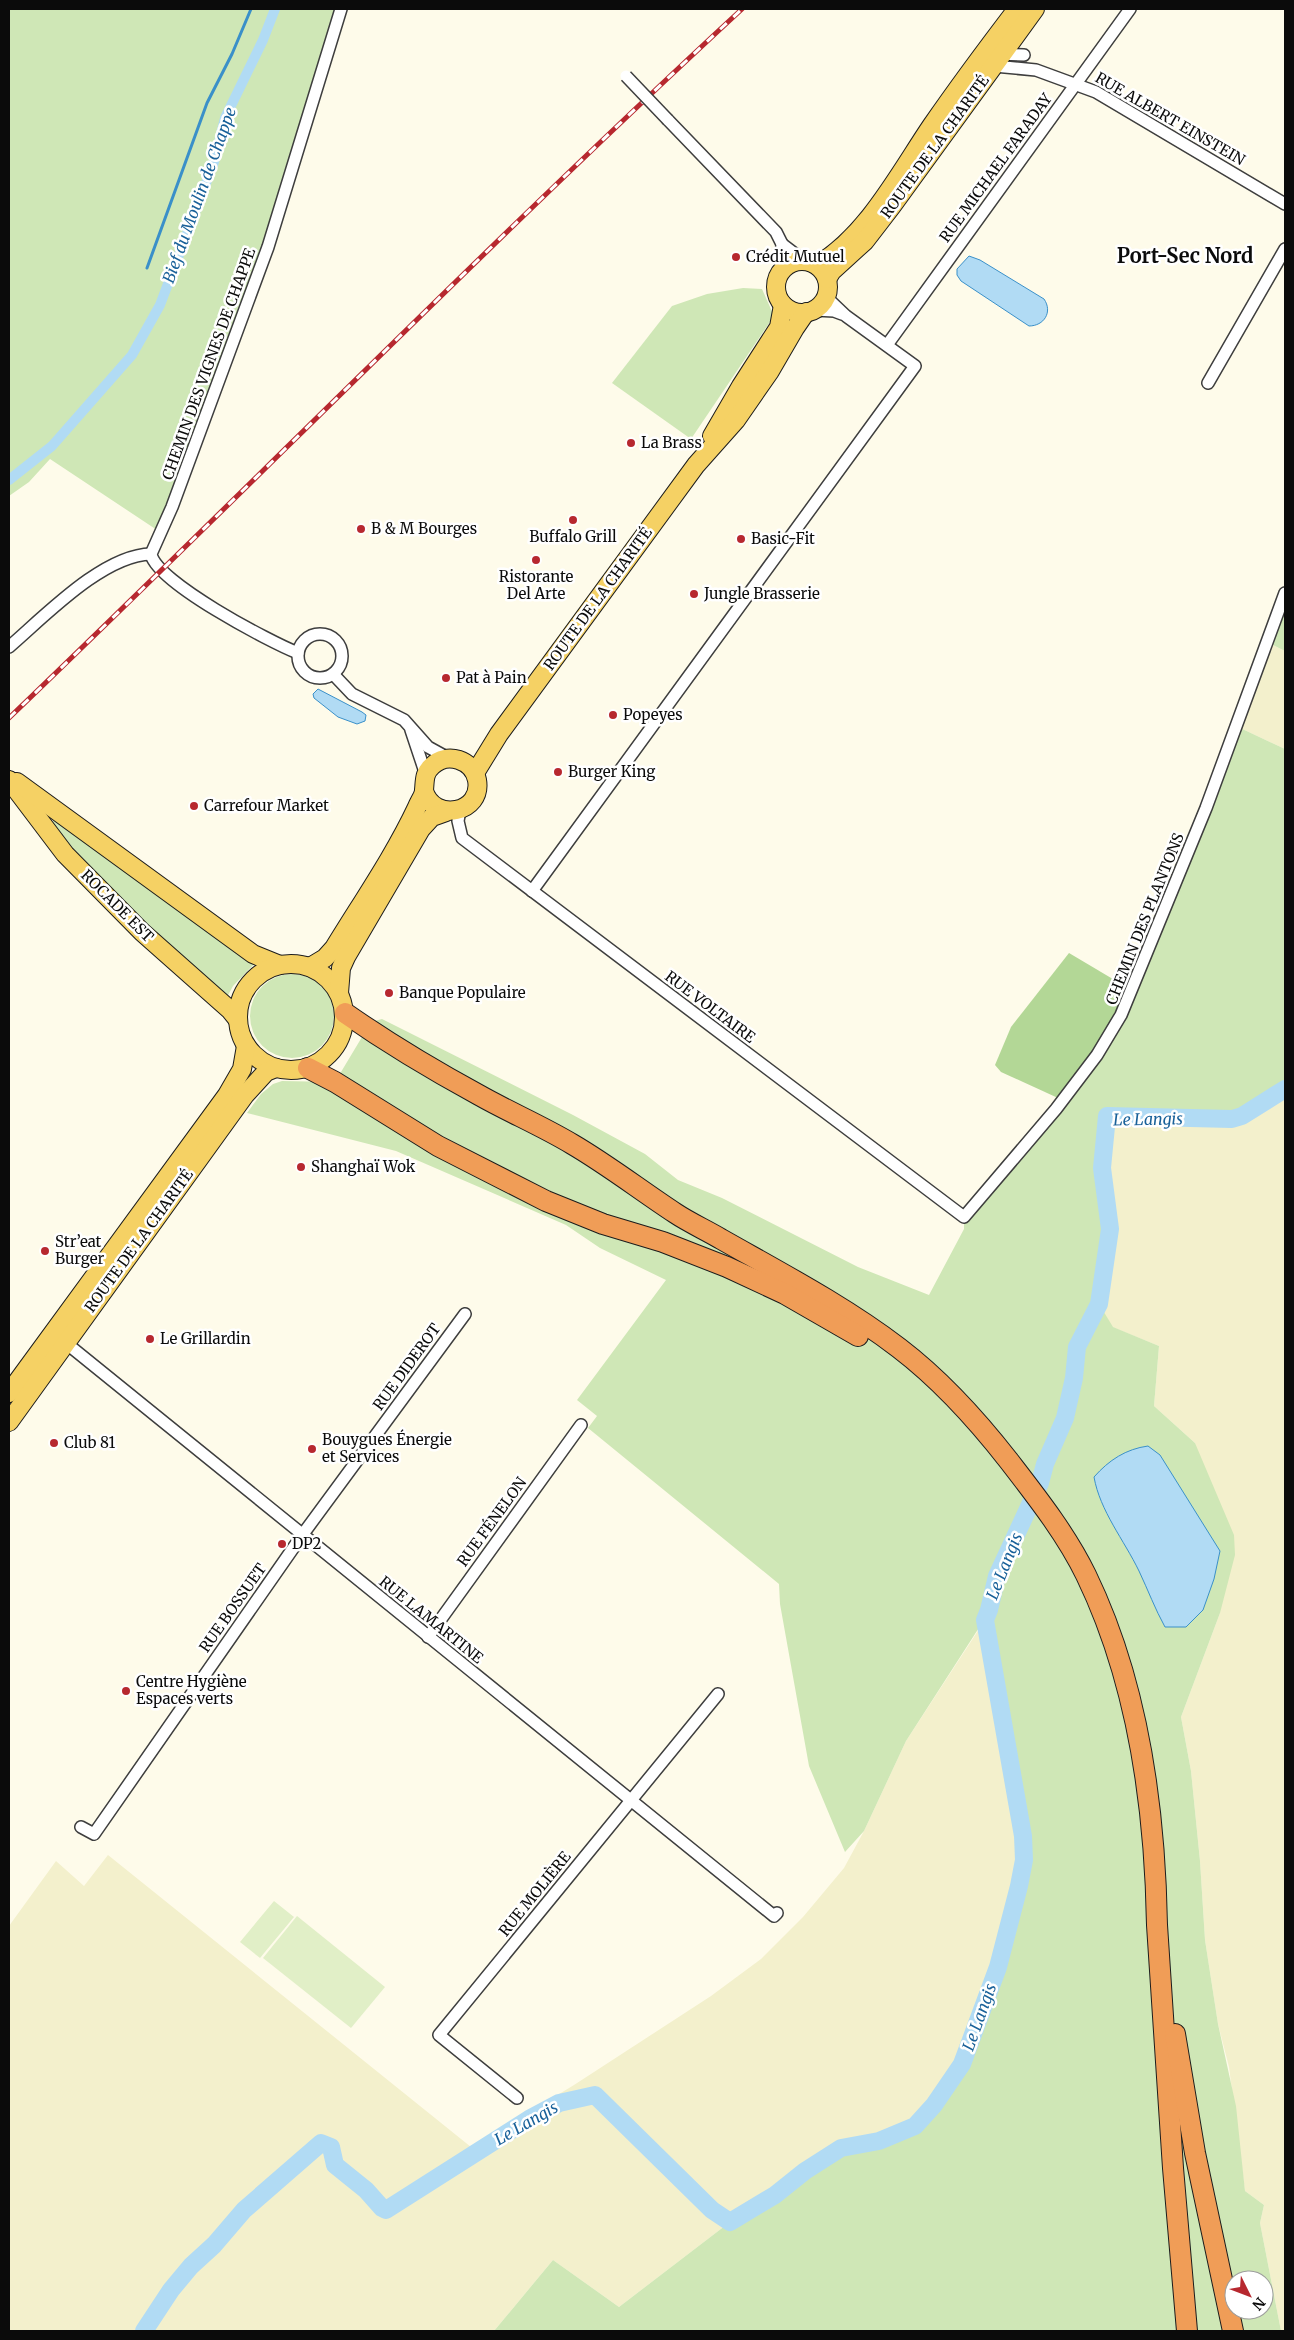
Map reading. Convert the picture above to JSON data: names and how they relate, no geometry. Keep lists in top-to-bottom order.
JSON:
{
  "streets": {
    "main road": ["ROUTE DE LA CHARITÉ", "ROCADE EST"],
    "street": [
      "RUE ALBERT EINSTEIN",
      "RUE MICHAEL FARADAY",
      "CHEMIN DES VIGNES DE CHAPPE",
      "CHEMIN DES PLANTONS",
      "RUE VOLTAIRE",
      "RUE DIDEROT",
      "RUE FÉNELON",
      "RUE BOSSUET",
      "RUE LAMARTINE",
      "RUE MOLIÈRE"
    ]
  },
  "crossings": [
    ["RUE ALBERT EINSTEIN", "ROUTE DE LA CHARITÉ"],
    ["RUE ALBERT EINSTEIN", "RUE MICHAEL FARADAY"],
    ["ROUTE DE LA CHARITÉ", "ROCADE EST"],
    ["ROUTE DE LA CHARITÉ", "RUE VOLTAIRE"],
    ["ROUTE DE LA CHARITÉ", "RUE LAMARTINE"],
    ["CHEMIN DES PLANTONS", "RUE VOLTAIRE"],
    ["RUE DIDEROT", "RUE BOSSUET"],
    ["RUE DIDEROT", "RUE LAMARTINE"],
    ["RUE FÉNELON", "RUE LAMARTINE"],
    ["RUE BOSSUET", "RUE LAMARTINE"],
    ["RUE LAMARTINE", "RUE MOLIÈRE"]
  ],
  "districts": ["Port-Sec Nord"],
  "water": ["Bief du Moulin de Chappe", "Le Langis"],
  "places": [
    "Crédit Mutuel",
    "La Brass",
    "Buffalo Grill",
    "B & M Bourges",
    "Basic-Fit",
    "Ristorante Del Arte",
    "Jungle Brasserie",
    "Pat à Pain",
    "Popeyes",
    "Burger King",
    "Carrefour Market",
    "Banque Populaire",
    "Shanghaï Wok",
    "Str’eat Burger",
    "Le Grillardin",
    "Club 81",
    "Bouygues Énergie et Services",
    "DP2",
    "Centre Hygiène Espaces verts"
  ],
  "north": "bottom right"
}
